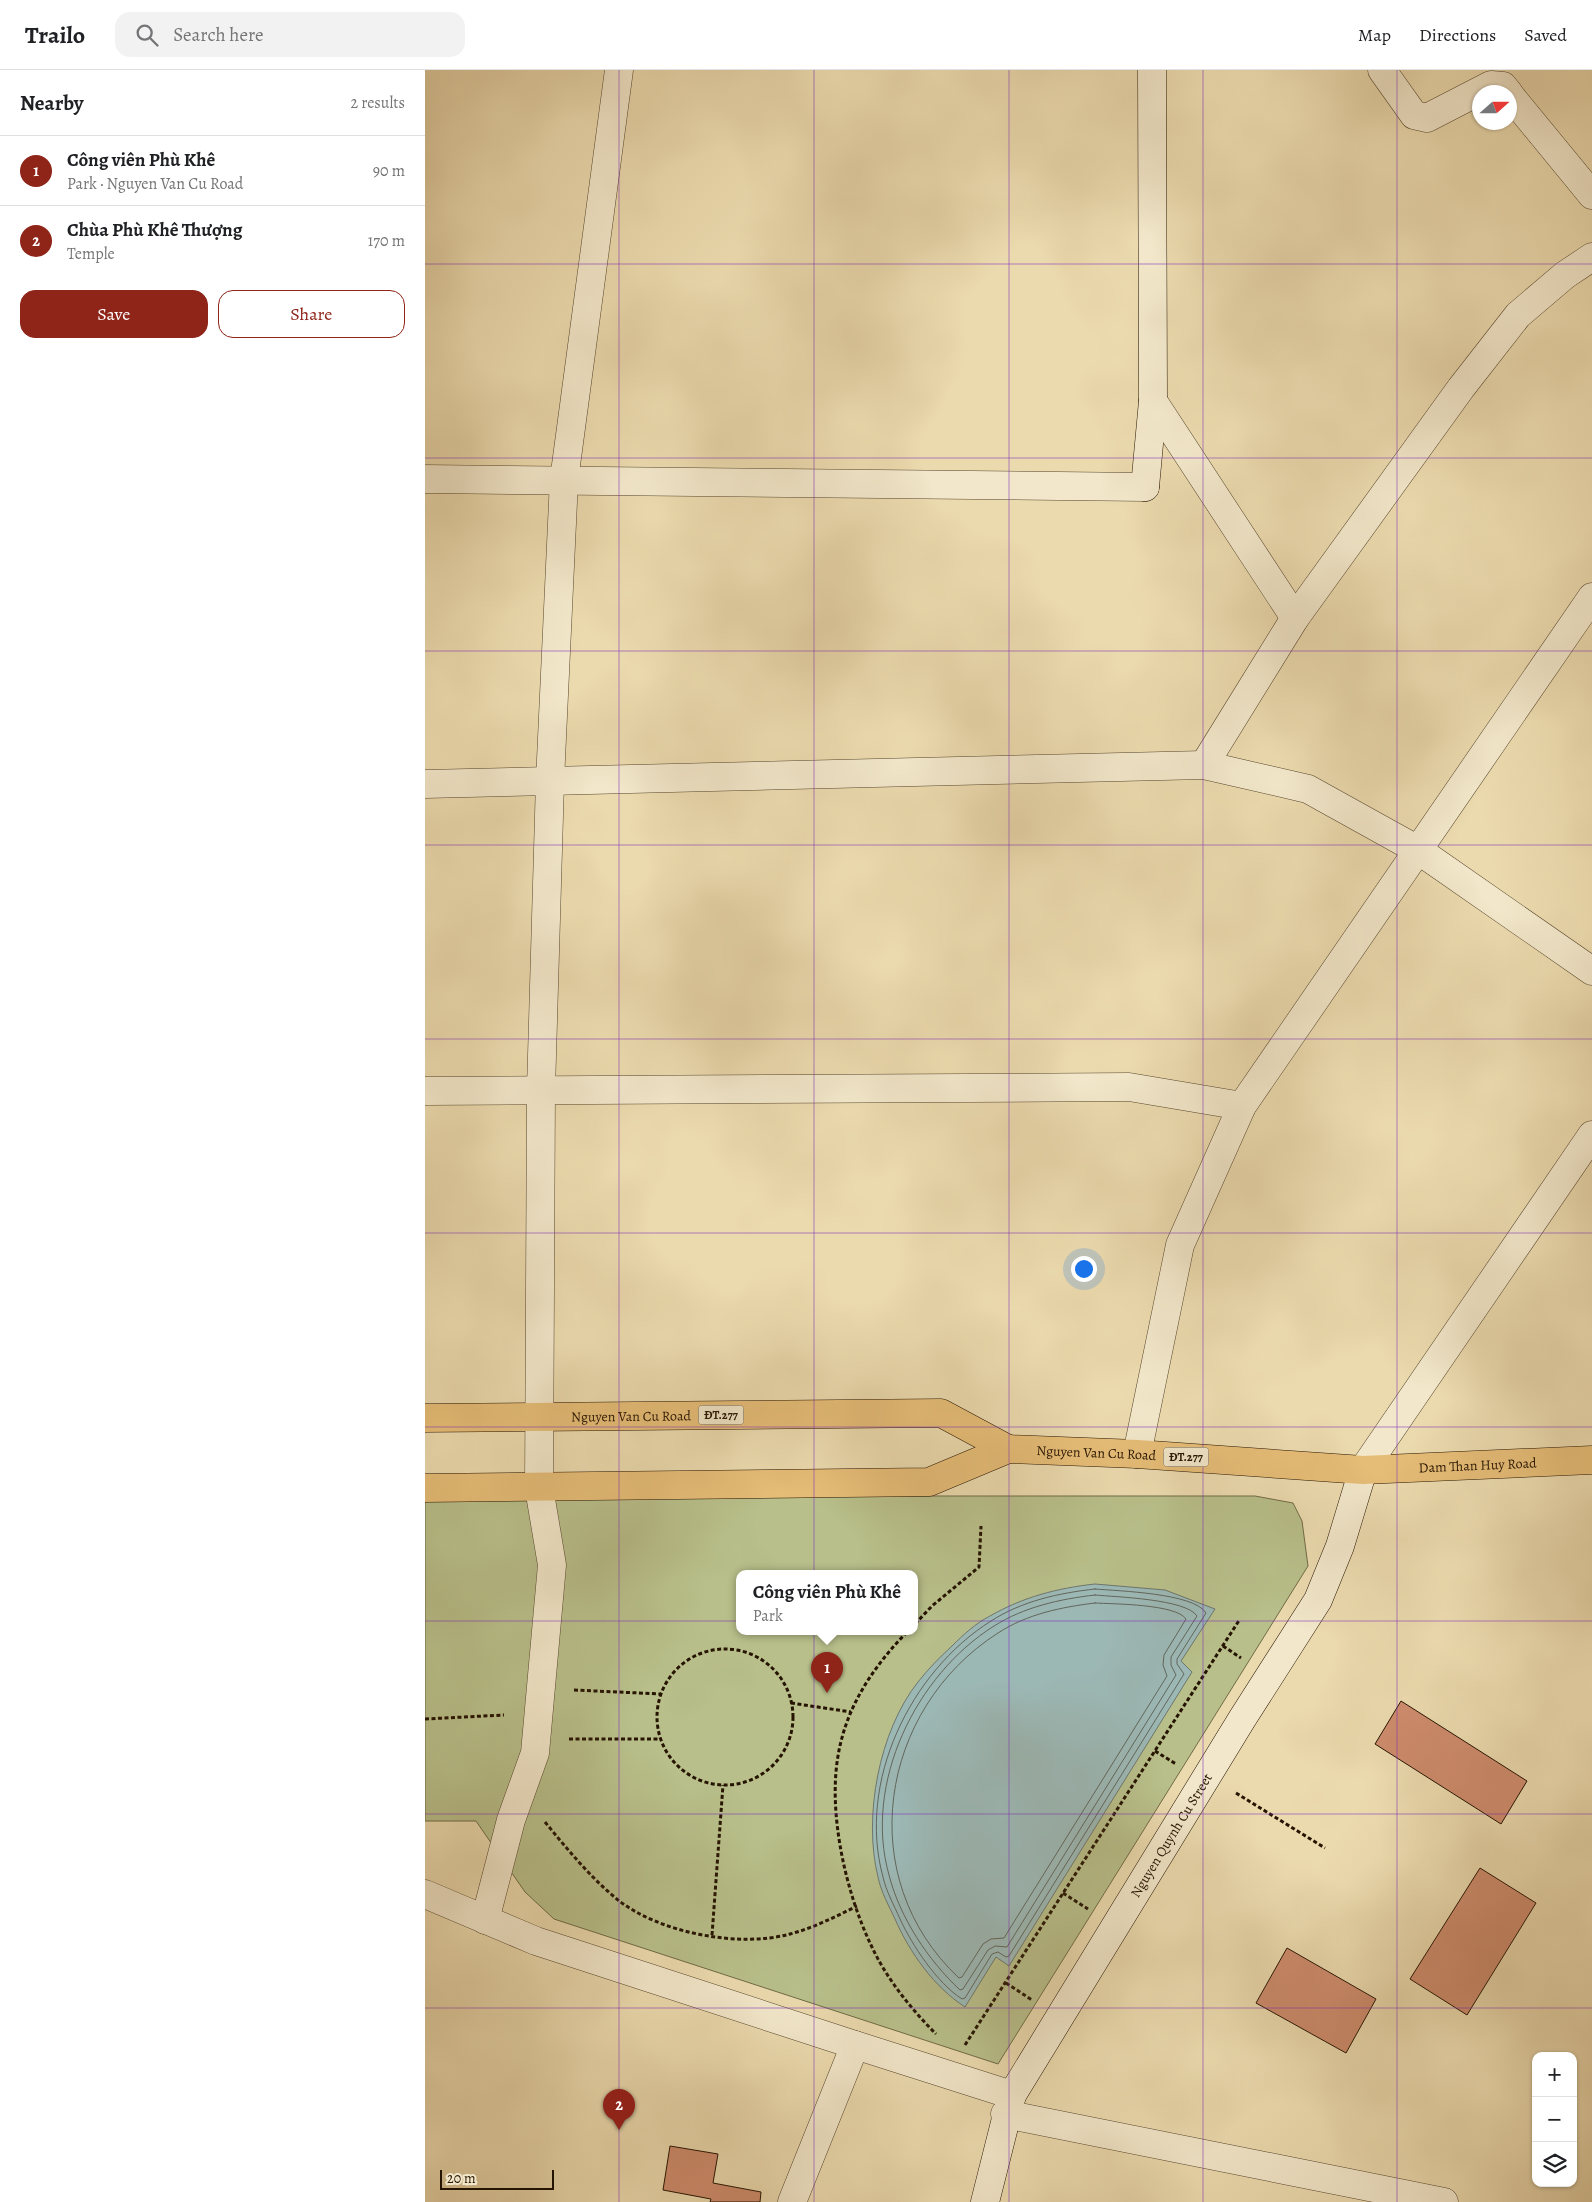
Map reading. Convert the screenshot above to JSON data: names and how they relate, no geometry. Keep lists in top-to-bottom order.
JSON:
{
  "streets": {
    "main road": ["ĐT.277", "Nguyen Van Cu Road", "Dam Than Huy Road"],
    "street": ["Nguyen Quynh Cu Street"]
  },
  "crossings": [
    ["Nguyen Van Cu Road", "Dam Than Huy Road"],
    ["Nguyen Van Cu Road", "Nguyen Quynh Cu Street"],
    ["Dam Than Huy Road", "Nguyen Quynh Cu Street"]
  ],
  "scale_bar": "20 m",
  "north": "right",
  "page": {
    "header": "Trailo",
    "search": "Search here",
    "nav": ["Map", "Directions", "Saved"],
    "heading": ["Nearby", "2 results"],
    "list": [
      {
        "mark": "1",
        "name": "Công viên Phù Khê",
        "note": "Park · Nguyen Van Cu Road",
        "value": "90 m"
      },
      {
        "mark": "2",
        "name": "Chùa Phù Khê Thượng",
        "note": "Temple",
        "value": "170 m"
      }
    ],
    "buttons": ["Save", "Share"],
    "popup": ["Công viên Phù Khê", "Park"],
    "pins": ["1", "2"],
    "map_buttons": ["+", "−"],
    "scale": "20 m"
  }
}
